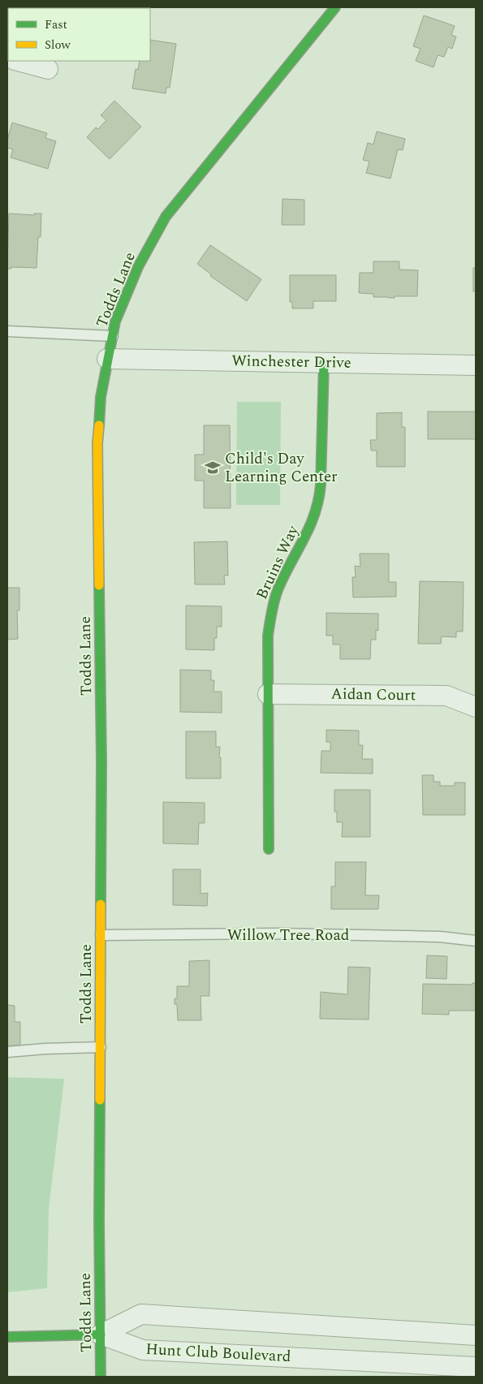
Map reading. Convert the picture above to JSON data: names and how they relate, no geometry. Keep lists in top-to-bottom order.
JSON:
{
  "streets": {
    "main road": ["Todds Lane", "Bruins Way"],
    "street": ["Winchester Drive", "Aidan Court", "Hunt Club Boulevard"],
    "lane": ["Willow Tree Road"]
  },
  "crossings": [
    ["Todds Lane", "Winchester Drive"],
    ["Todds Lane", "Willow Tree Road"],
    ["Todds Lane", "Hunt Club Boulevard"],
    ["Winchester Drive", "Bruins Way"],
    ["Bruins Way", "Aidan Court"]
  ],
  "places": {
    "school or university": ["Child's Day Learning Center"]
  },
  "legend": ["Fast", "Slow"]
}
